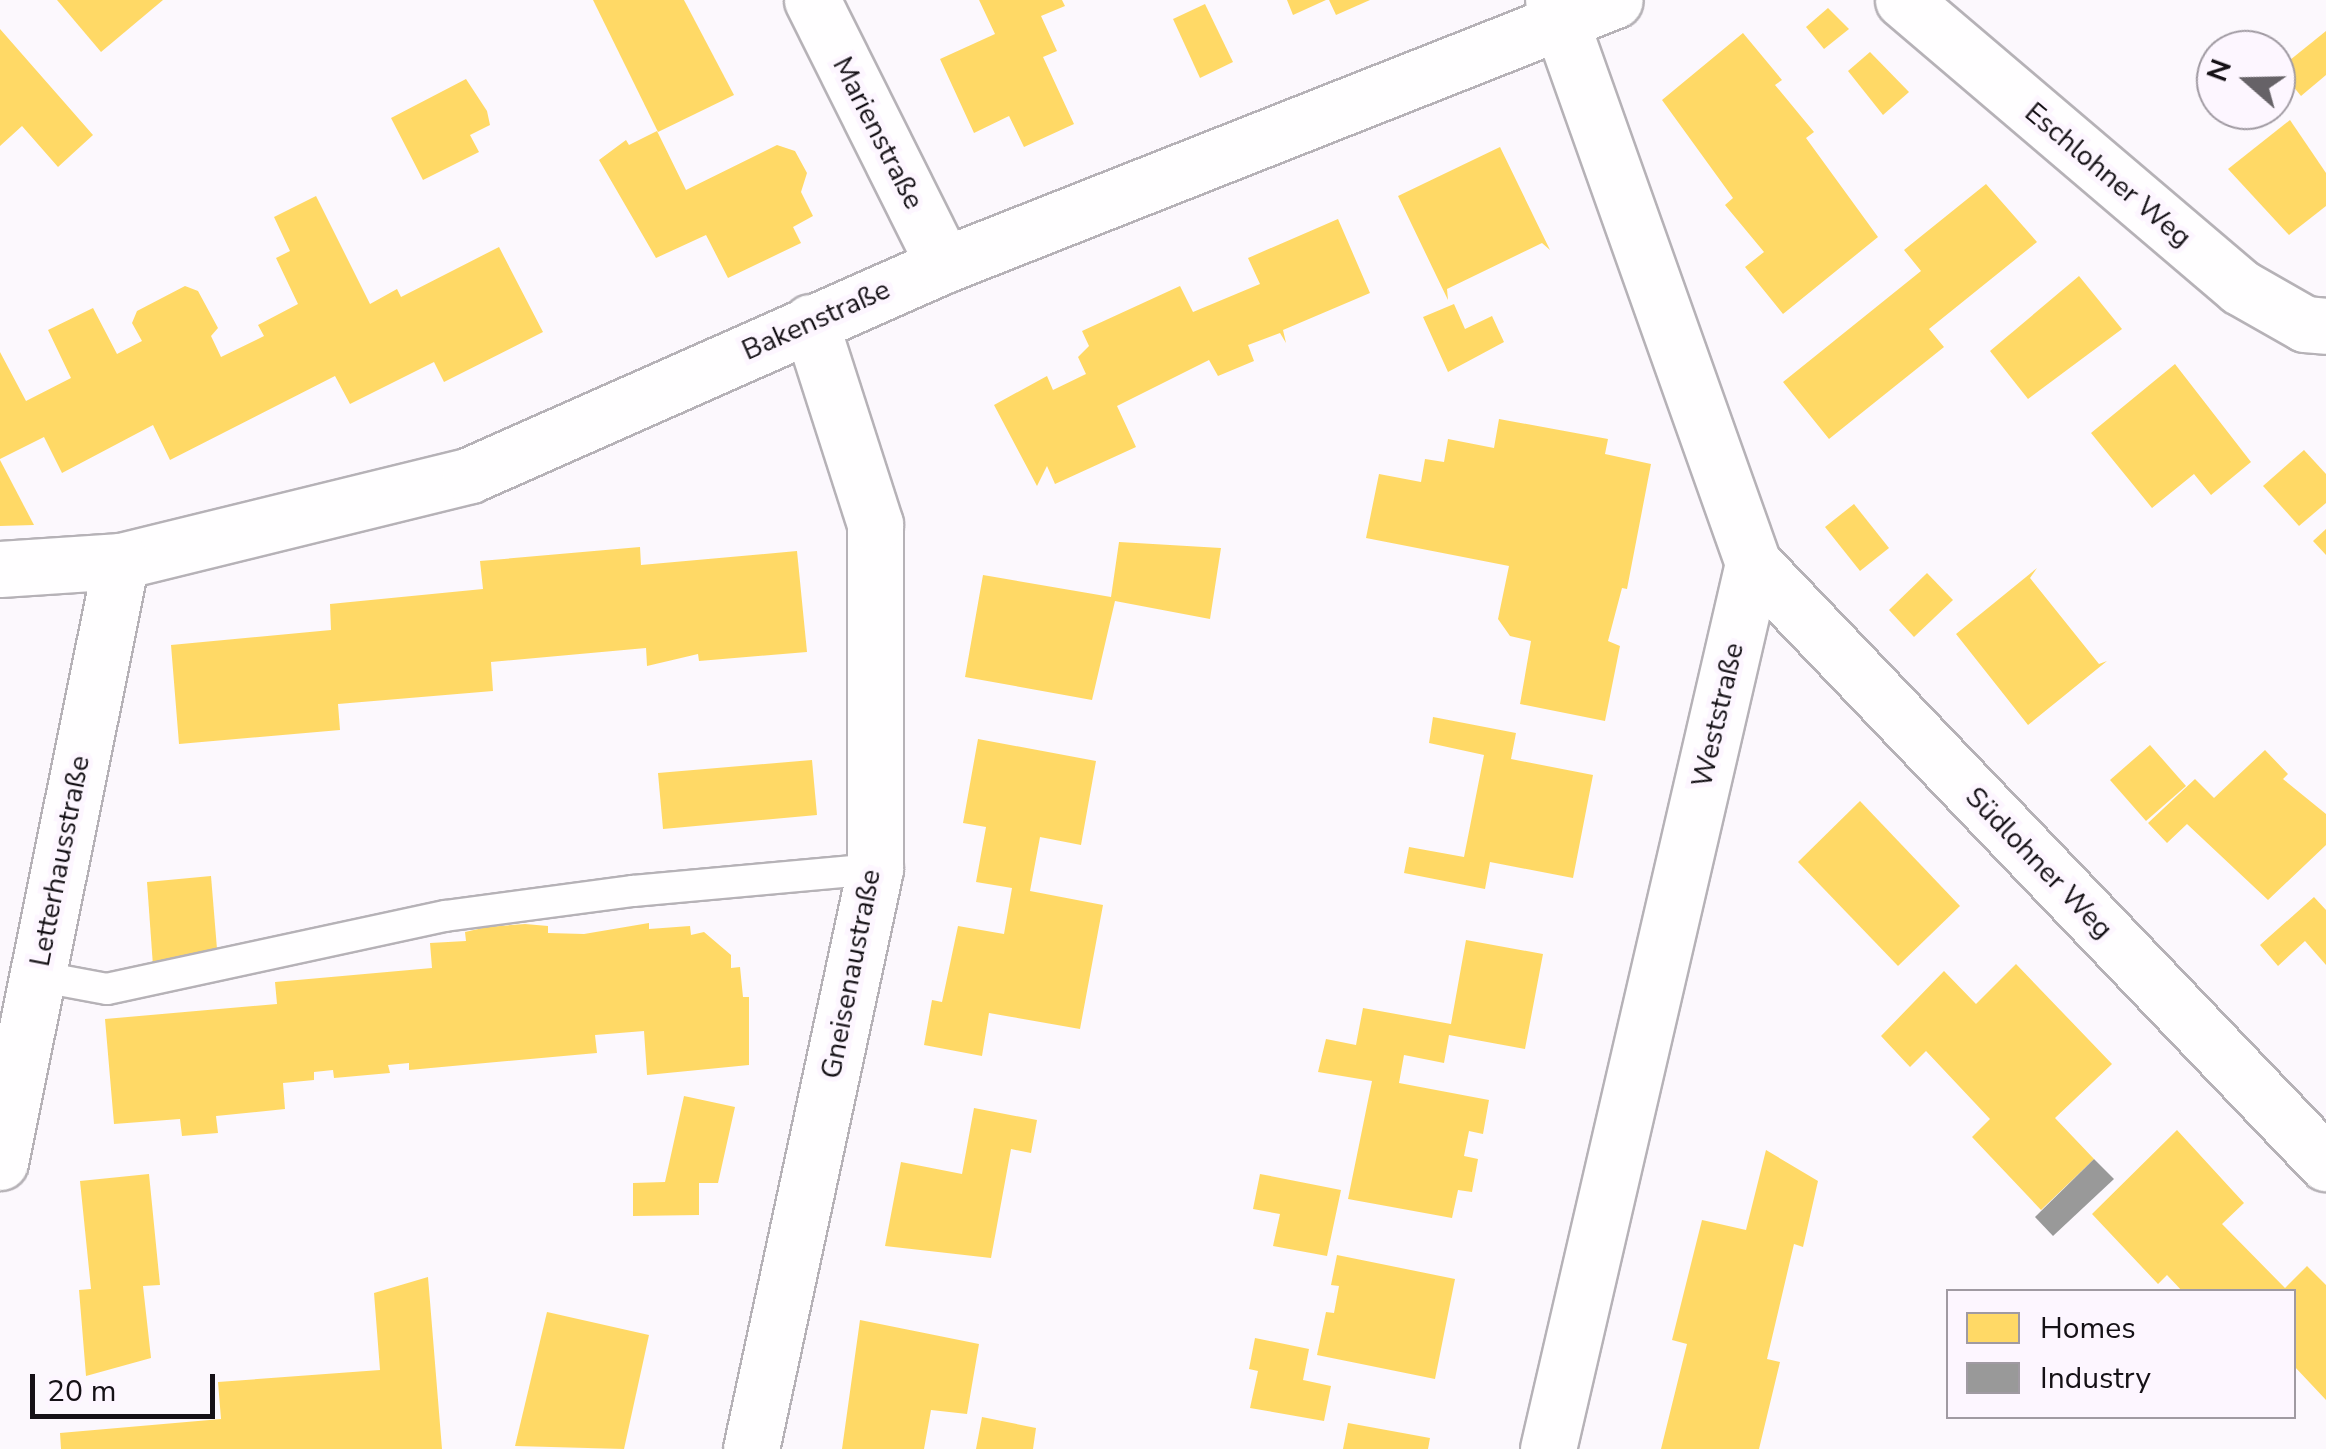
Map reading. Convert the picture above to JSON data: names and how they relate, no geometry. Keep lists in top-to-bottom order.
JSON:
{
  "streets": {
    "street": [
      "Marienstraße",
      "Eschlohner Weg",
      "Bakenstraße",
      "Weststraße",
      "Letterhausstraße",
      "Südlohner Weg",
      "Gneisenaustraße"
    ]
  },
  "crossings": [
    ["Marienstraße", "Bakenstraße"],
    ["Bakenstraße", "Letterhausstraße"],
    ["Bakenstraße", "Gneisenaustraße"],
    ["Weststraße", "Südlohner Weg"]
  ],
  "legend": ["Homes", "Industry"],
  "scale_bar": "20 m",
  "north": "left"
}
